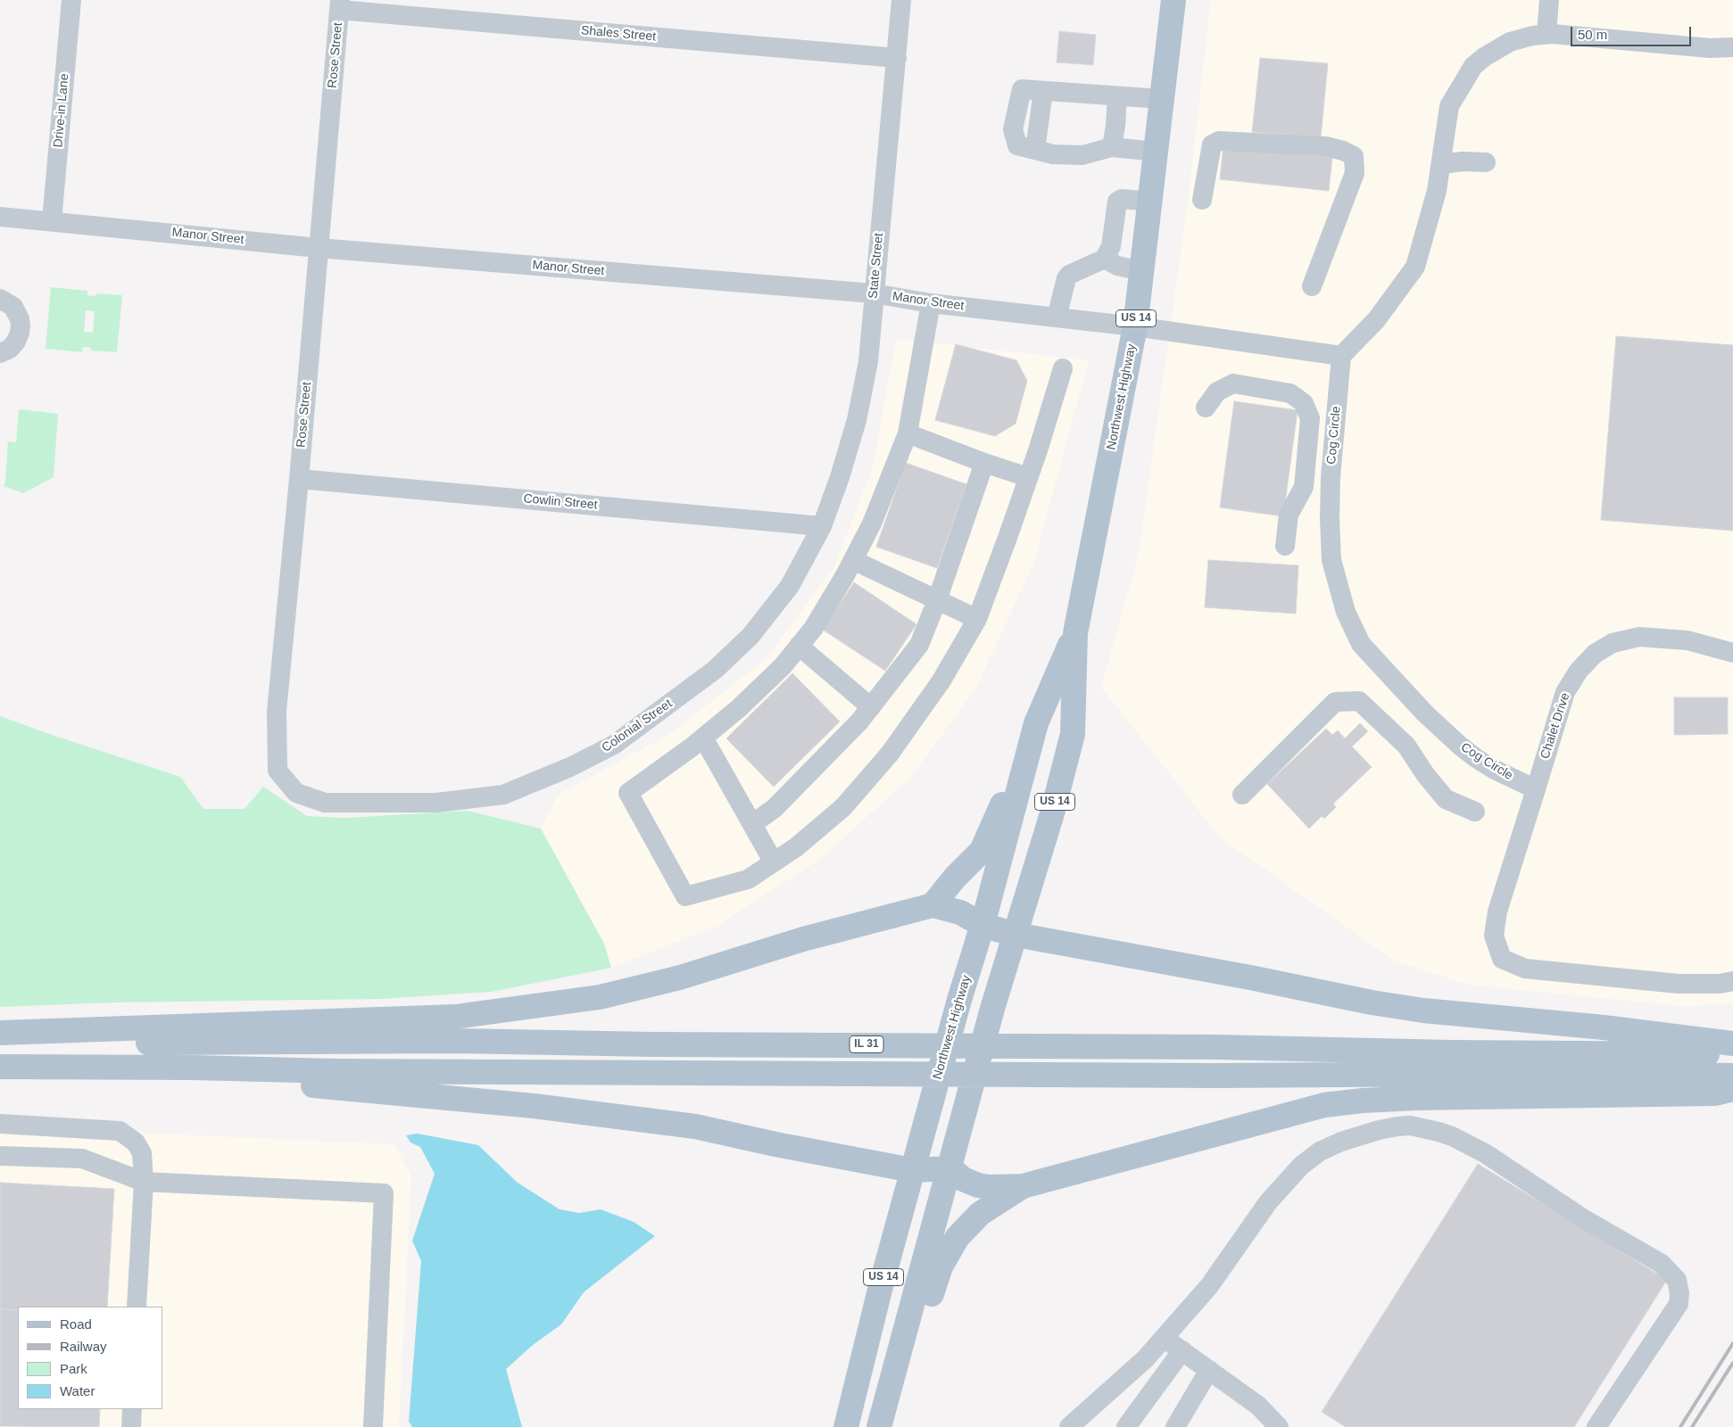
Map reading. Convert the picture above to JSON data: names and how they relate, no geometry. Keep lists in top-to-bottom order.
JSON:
{
  "streets": {
    "main road": ["US 14", "Northwest Highway", "IL 31"],
    "street": [
      "Shales Street",
      "Rose Street",
      "Drive-in Lane",
      "Manor Street",
      "State Street",
      "Cog Circle",
      "Cowlin Street",
      "Colonial Street",
      "Chalet Drive"
    ]
  },
  "crossings": [
    ["Shales Street", "Rose Street"],
    ["Shales Street", "State Street"],
    ["Rose Street", "Manor Street"],
    ["Rose Street", "Cowlin Street"],
    ["Rose Street", "Colonial Street"],
    ["Drive-in Lane", "Manor Street"],
    ["Manor Street", "State Street"],
    ["Manor Street", "Northwest Highway"],
    ["State Street", "Cowlin Street"],
    ["State Street", "Colonial Street"],
    ["Cog Circle", "Chalet Drive"],
    ["Cowlin Street", "Colonial Street"]
  ],
  "legend": [
    "Road",
    "Railway",
    "Park",
    "Water"
  ],
  "scale_bar": "50 m"
}
